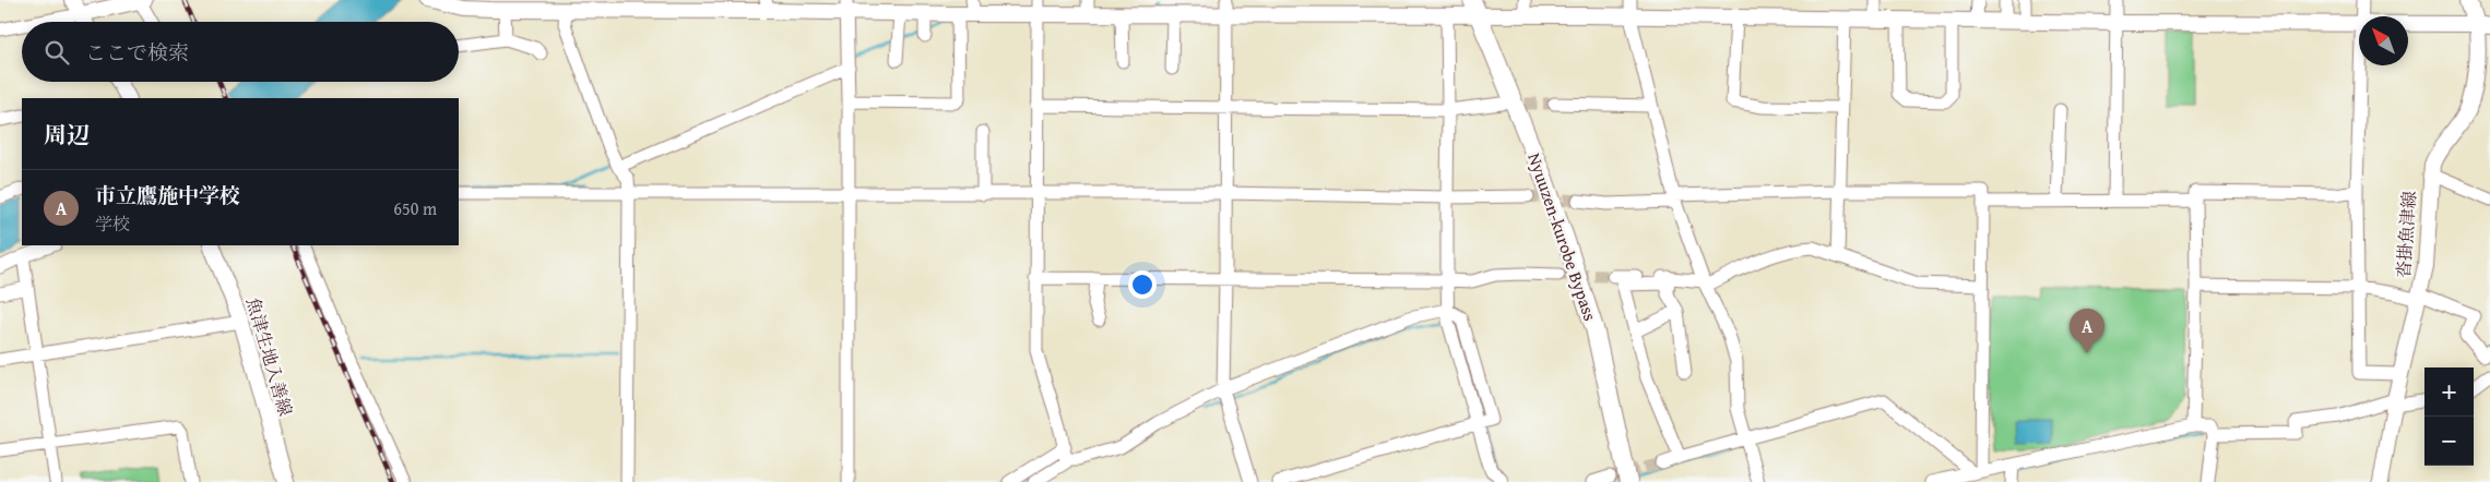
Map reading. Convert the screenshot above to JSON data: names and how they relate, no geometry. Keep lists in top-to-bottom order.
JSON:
{
  "streets": {
    "highway": ["Nyuuzen-kurobe Bypass"],
    "main road": ["沓掛魚津線", "魚津生地入善線"]
  },
  "north": "top left",
  "page": {
    "search": "ここで検索",
    "heading": "周辺",
    "list": [
      {
        "mark": "A",
        "name": "市立鷹施中学校",
        "note": "学校",
        "value": "650 m"
      }
    ],
    "pins": "A",
    "map_buttons": ["+", "−"]
  }
}
